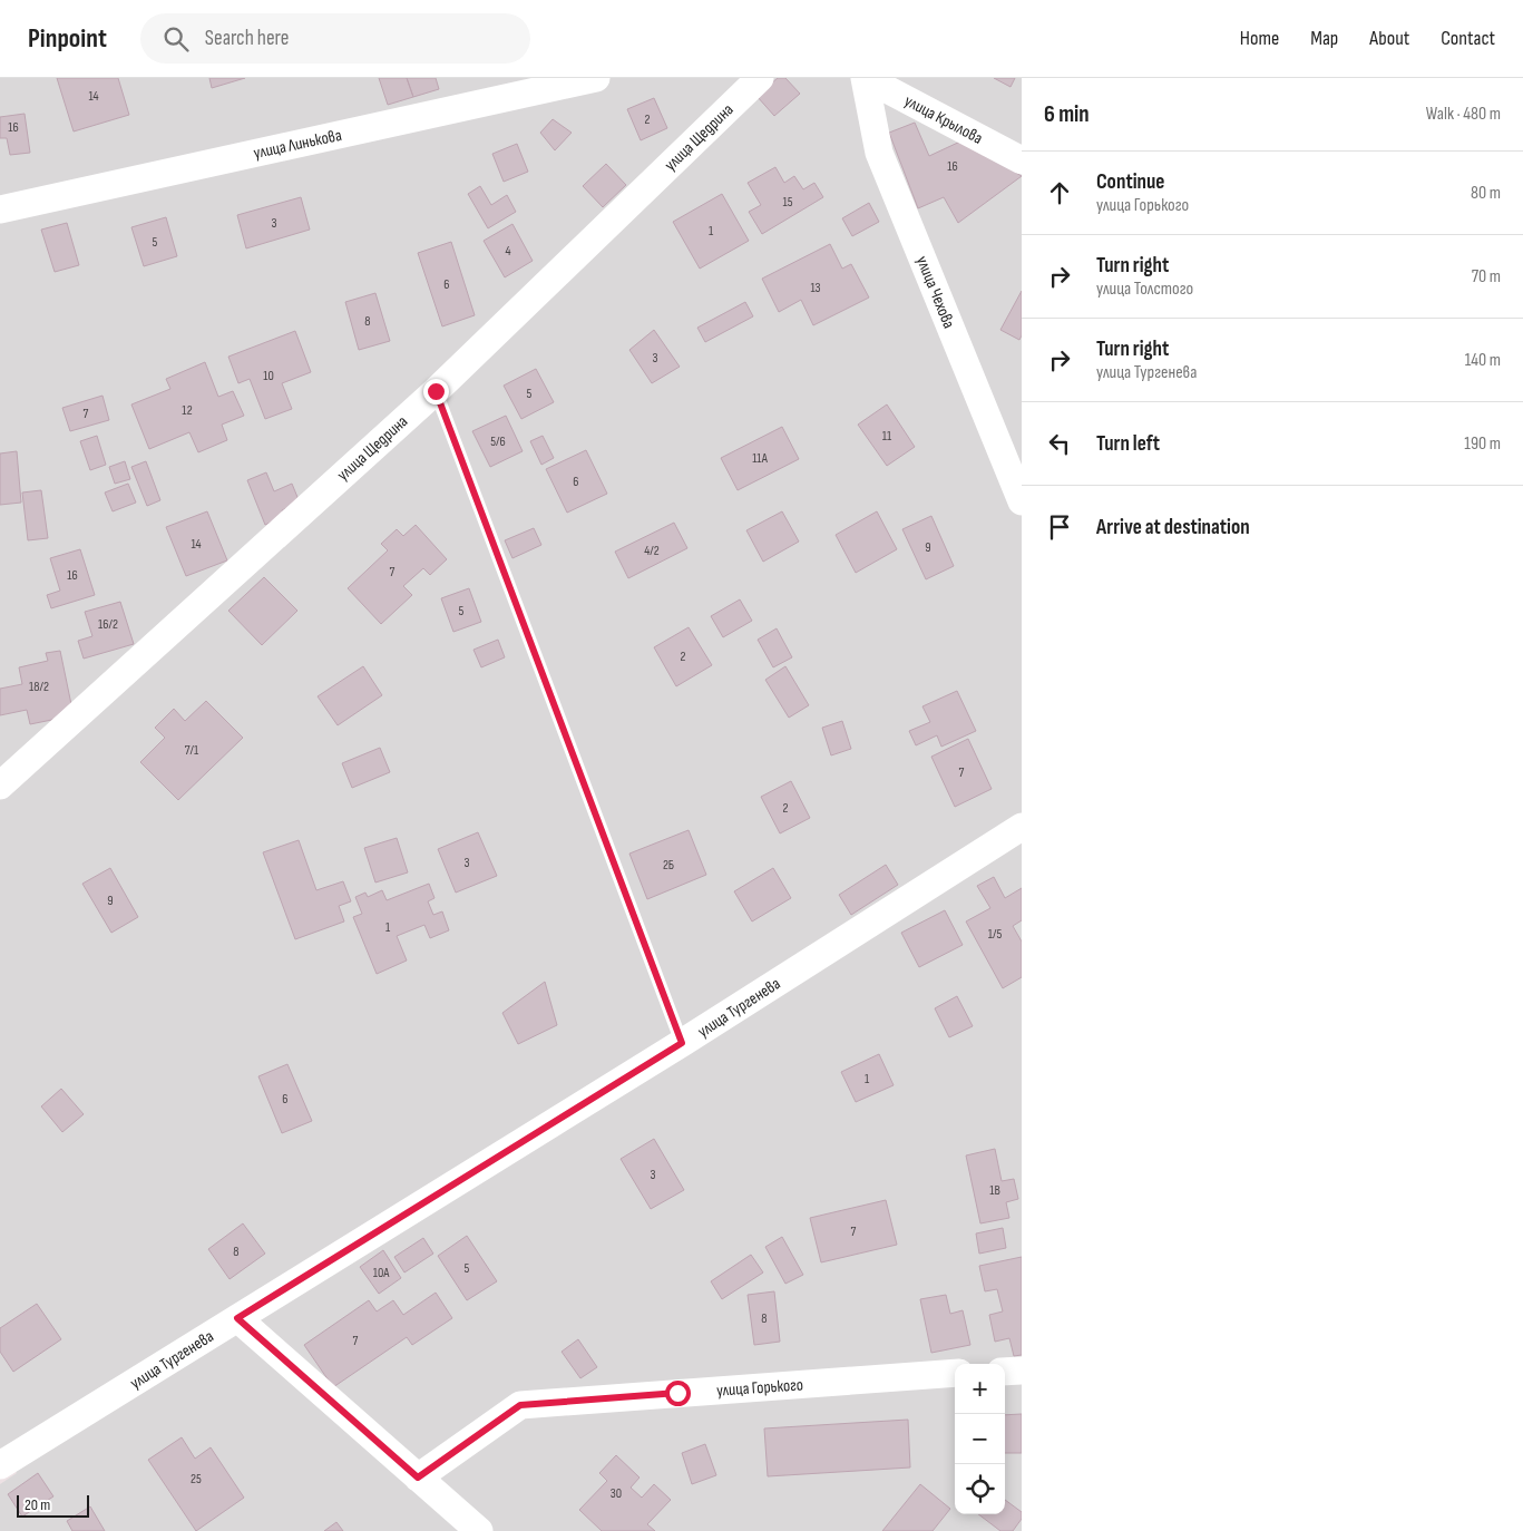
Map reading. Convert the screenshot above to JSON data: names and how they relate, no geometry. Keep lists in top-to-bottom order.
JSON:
{
  "streets": {
    "street": [
      "улица Крылова",
      "улица Щедрина",
      "улица Линькова",
      "улица Чехова",
      "улица Тургенева",
      "улица Горького"
    ]
  },
  "crossings": [
    ["улица Крылова", "улица Чехова"]
  ],
  "house_numbers": [
    "14",
    "2",
    "16",
    "16",
    "15",
    "3",
    "1",
    "5",
    "4",
    "6",
    "13",
    "8",
    "3",
    "10",
    "5",
    "12",
    "7",
    "11",
    "5/6",
    "11А",
    "6",
    "14",
    "9",
    "4/2",
    "7",
    "16",
    "5",
    "16/2",
    "2",
    "18/2",
    "7/1",
    "7",
    "2",
    "3",
    "2Б",
    "9",
    "1",
    "1/5",
    "1",
    "6",
    "3",
    "1В",
    "7",
    "8",
    "5",
    "10А",
    "8",
    "7",
    "25",
    "30"
  ],
  "scale_bar": "20 m",
  "page": {
    "header": "Pinpoint",
    "search": "Search here",
    "nav": [
      "Home",
      "Map",
      "About",
      "Contact"
    ],
    "heading": ["6 min", "Walk · 480 m"],
    "list": [
      ["Continue", "улица Горького", "80 m"],
      ["Turn right", "улица Толстого", "70 m"],
      ["Turn right", "улица Тургенева", "140 m"],
      ["Turn left", "190 m"],
      "Arrive at destination"
    ],
    "map_buttons": ["+", "−"],
    "scale": "20 m"
  }
}
